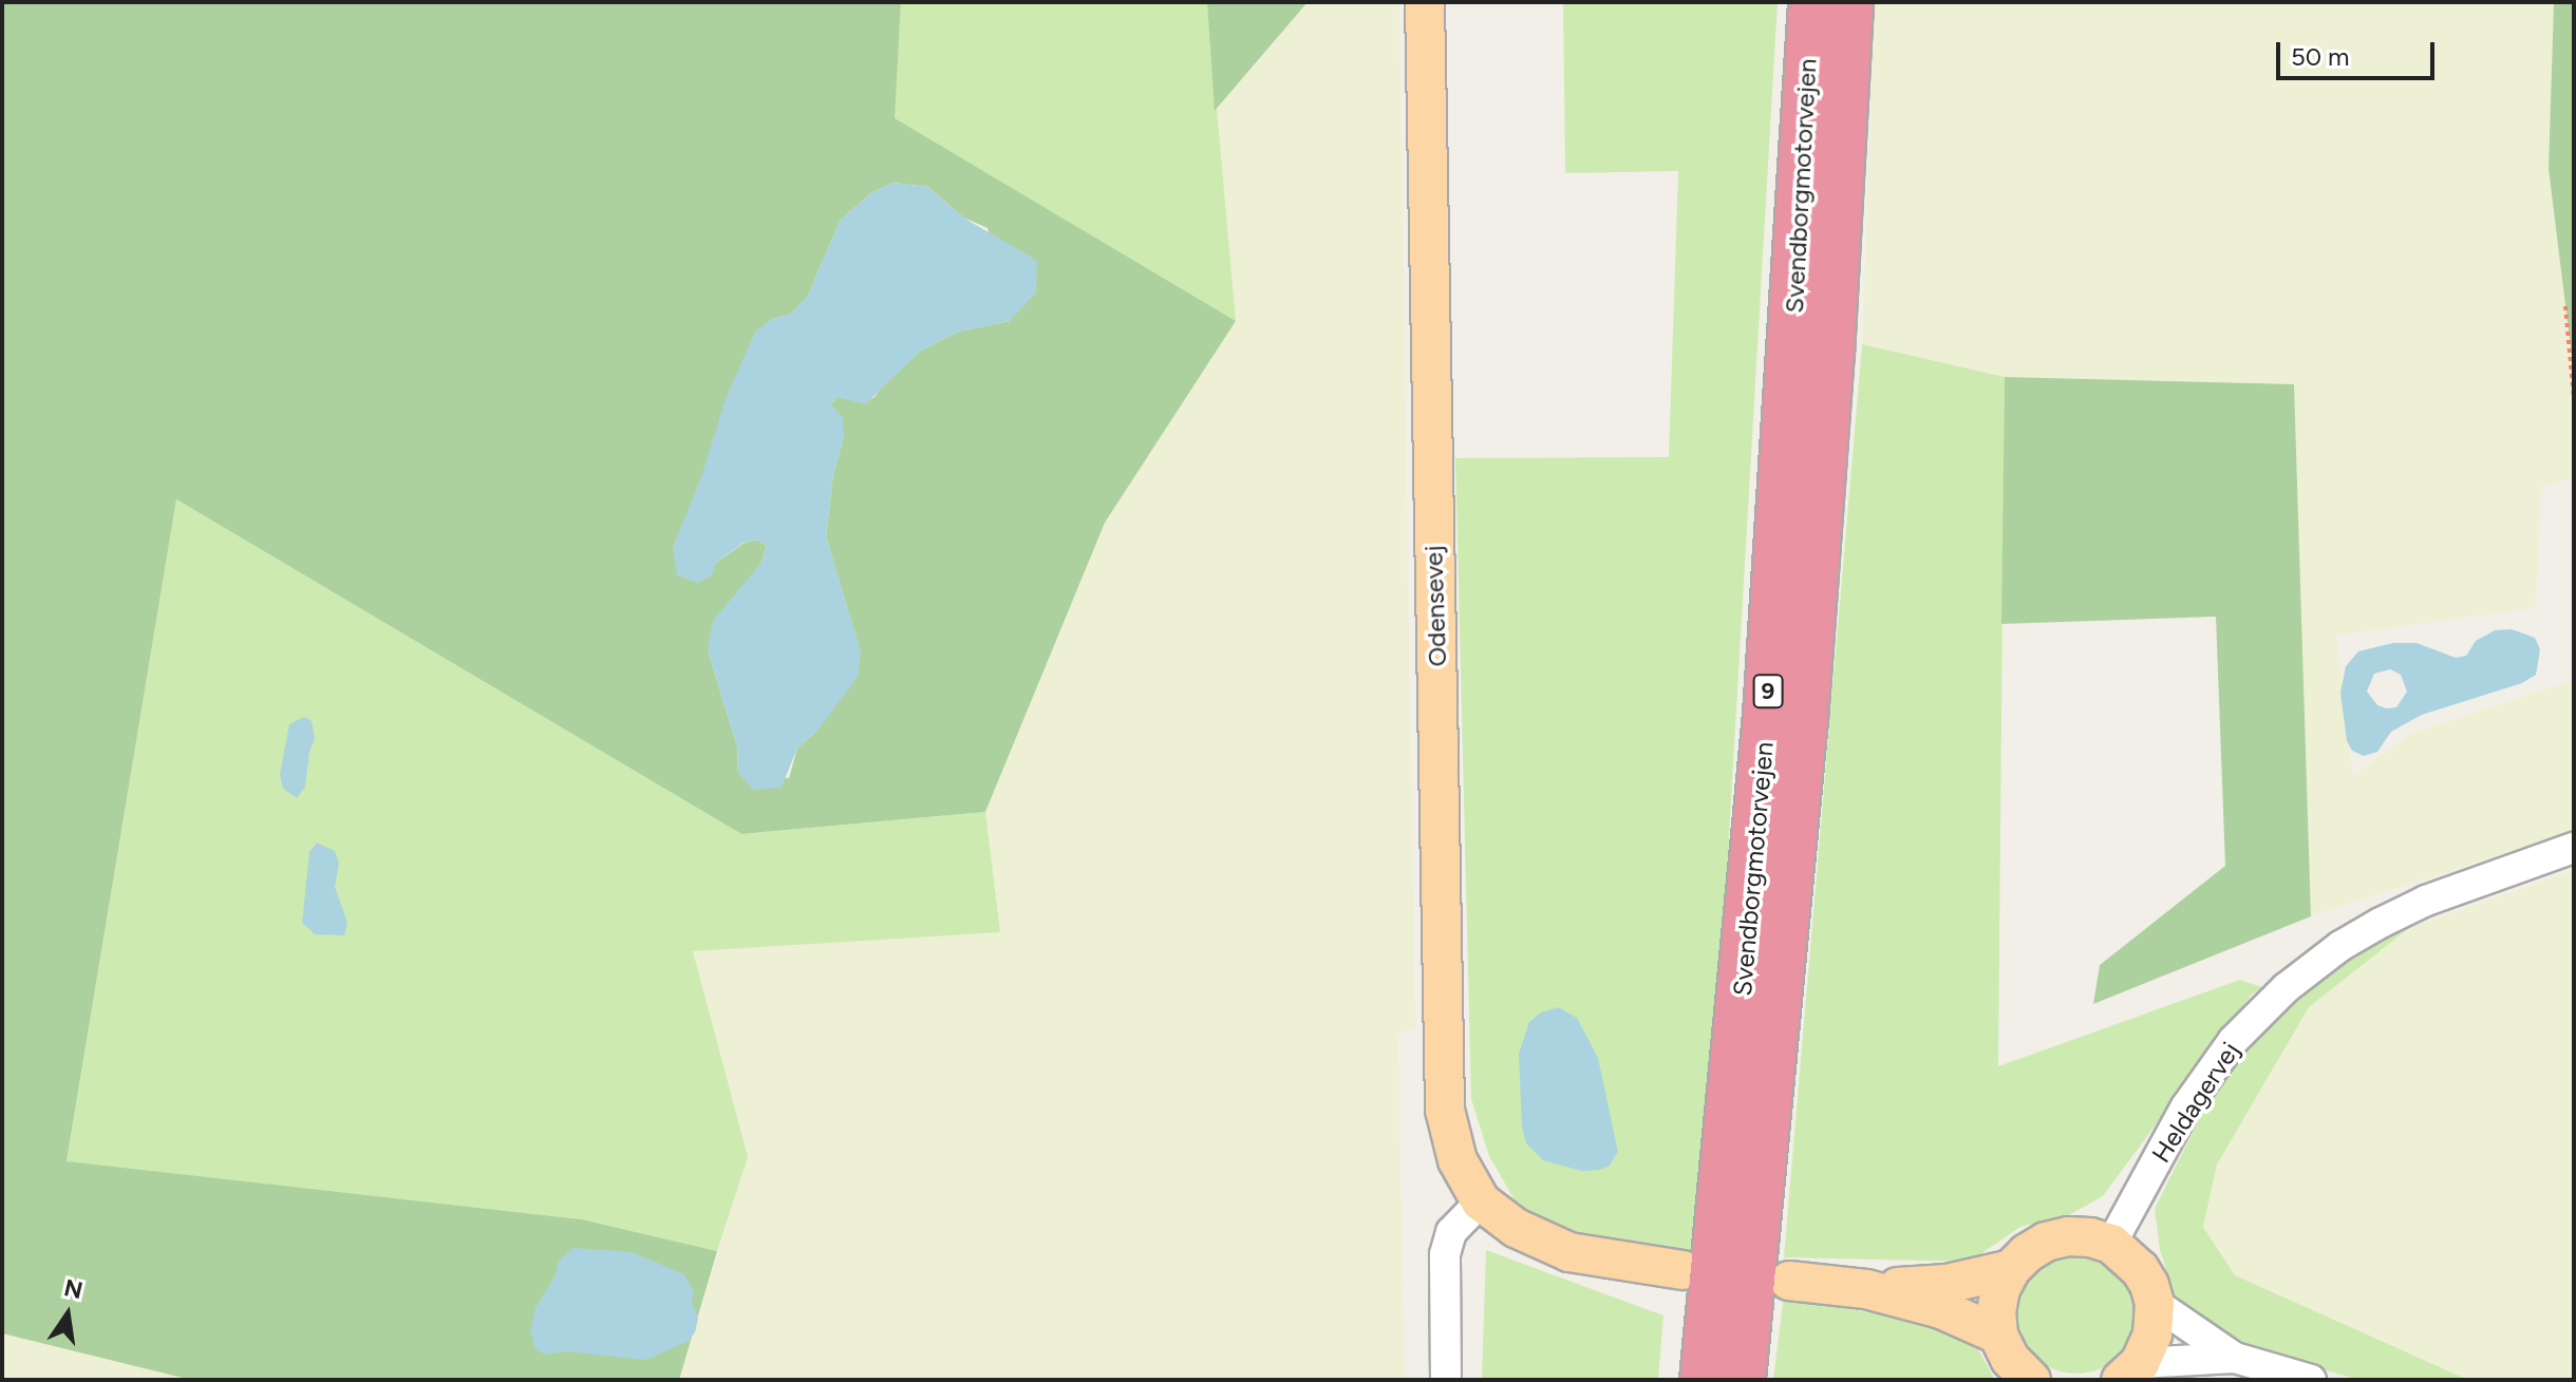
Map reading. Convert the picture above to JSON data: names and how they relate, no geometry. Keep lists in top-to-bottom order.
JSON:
{
  "streets": {
    "highway": ["Svendborgmotorvejen", "9"],
    "main road": ["Odensevej"],
    "street": ["Heldagervej"]
  },
  "scale_bar": "50 m",
  "north": "top"
}
